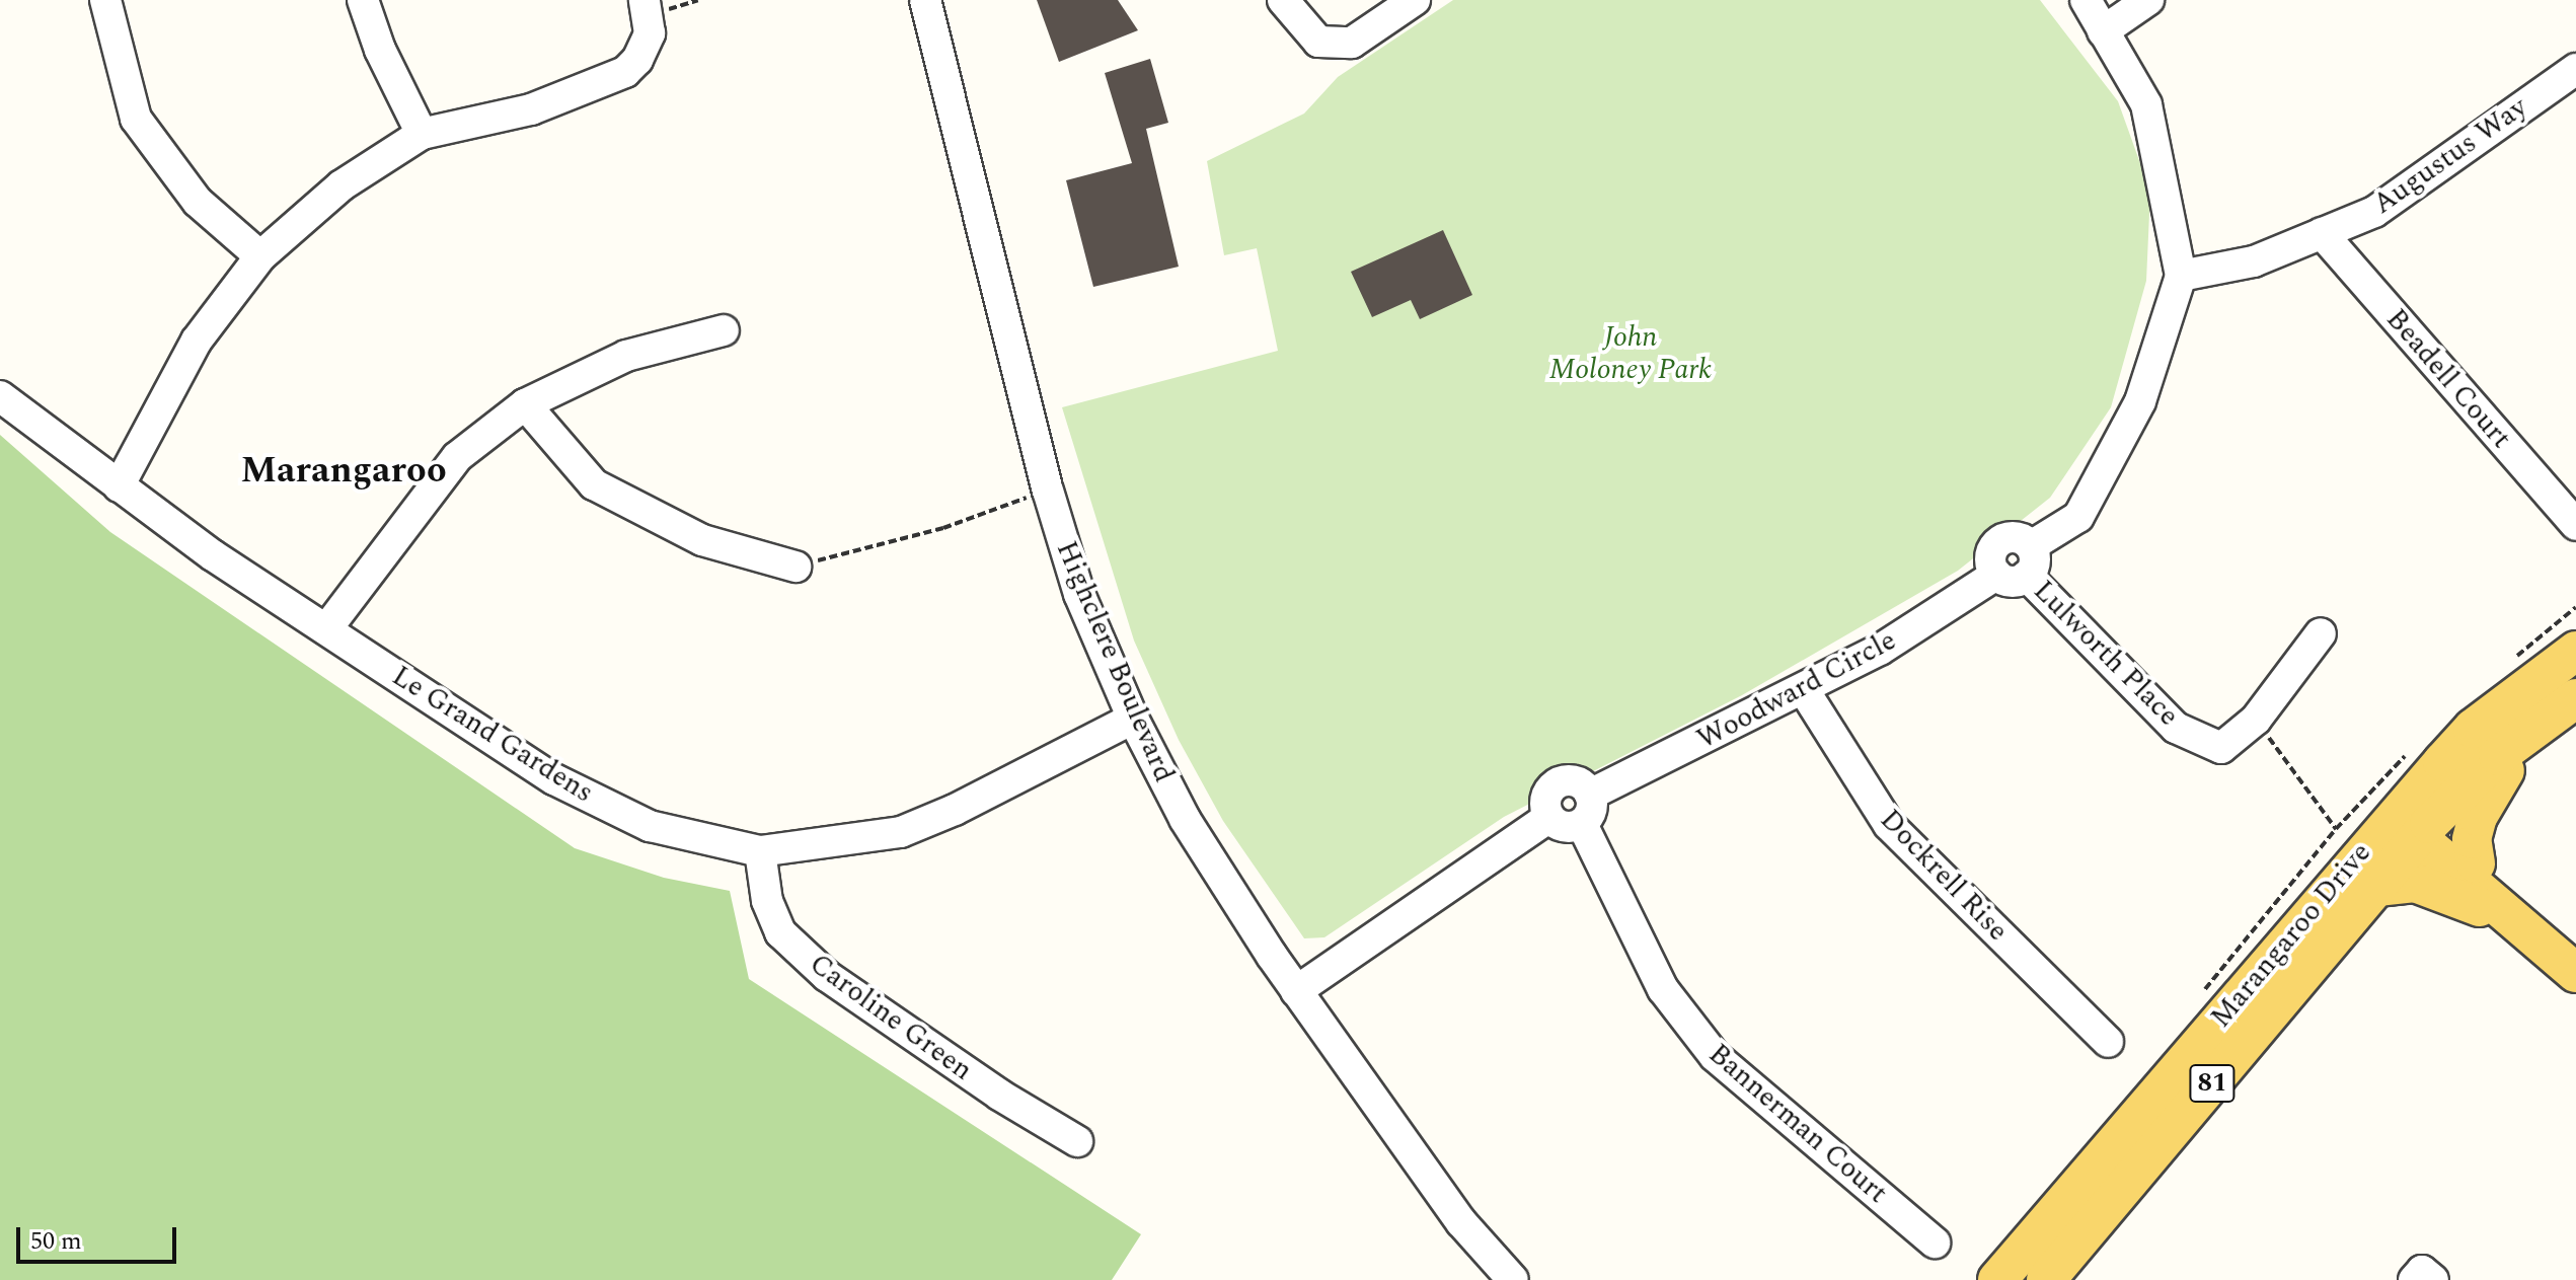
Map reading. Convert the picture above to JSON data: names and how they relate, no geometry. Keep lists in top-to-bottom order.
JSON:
{
  "streets": {
    "main road": ["Marangaroo Drive", "81"],
    "street": [
      "Augustus Way",
      "Beadell Court",
      "Lulworth Place",
      "Highclere Boulevard",
      "Woodward Circle",
      "Le Grand Gardens",
      "Dockrell Rise",
      "Caroline Green",
      "Bannerman Court"
    ]
  },
  "crossings": [
    ["Augustus Way", "Beadell Court"],
    ["Lulworth Place", "Woodward Circle"],
    ["Highclere Boulevard", "Le Grand Gardens"],
    ["Woodward Circle", "Dockrell Rise"],
    ["Woodward Circle", "Bannerman Court"],
    ["Le Grand Gardens", "Caroline Green"]
  ],
  "districts": ["Marangaroo"],
  "parks": ["John Moloney Park"],
  "scale_bar": "50 m"
}
